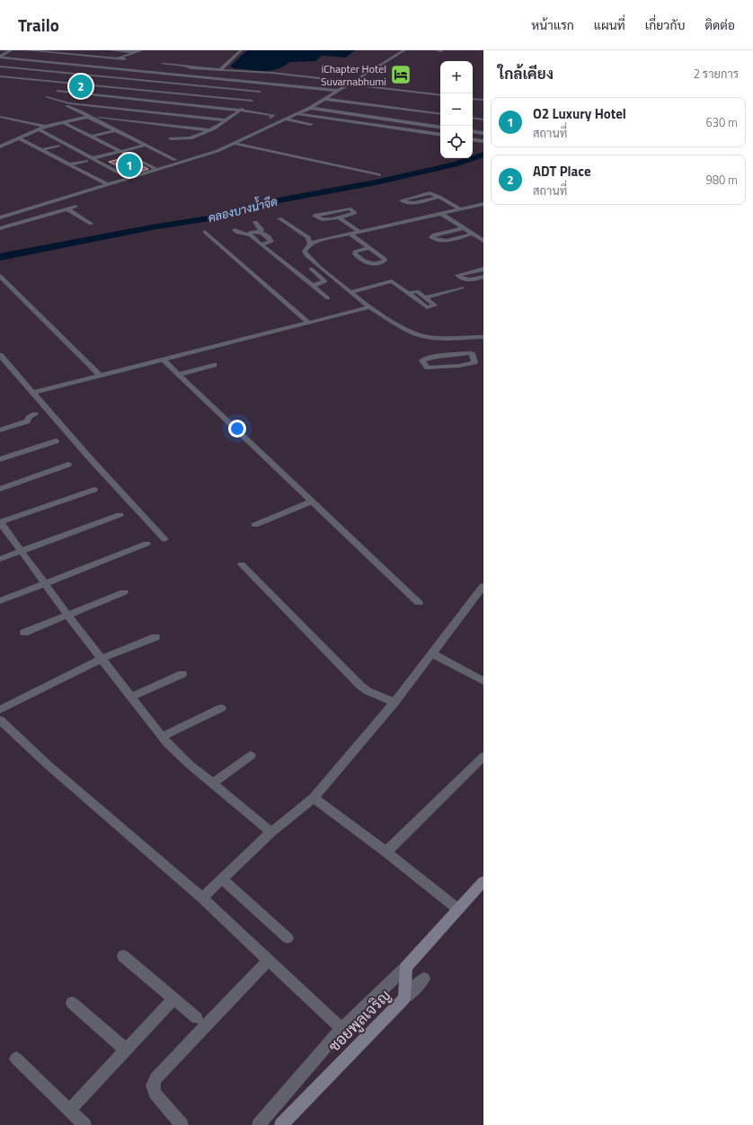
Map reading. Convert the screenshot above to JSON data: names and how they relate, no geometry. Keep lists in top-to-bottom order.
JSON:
{
  "streets": {
    "street": ["ซอยพูลเจริญ"]
  },
  "water": ["คลองบางน้ำจืด"],
  "places": {
    "hotel": ["iChapter Hotel Suvarnabhumi"]
  },
  "page": {
    "header": "Trailo",
    "nav": [
      "หน้าแรก",
      "แผนที่",
      "เกี่ยวกับ",
      "ติดต่อ"
    ],
    "heading": ["ใกล้เคียง", "2 รายการ"],
    "map_buttons": ["+", "−"],
    "pins": ["2", "1"],
    "list": [
      {
        "mark": "1",
        "name": "O2 Luxury Hotel",
        "note": "สถานที่",
        "value": "630 m"
      },
      {
        "mark": "2",
        "name": "ADT Place",
        "note": "สถานที่",
        "value": "980 m"
      }
    ]
  }
}
